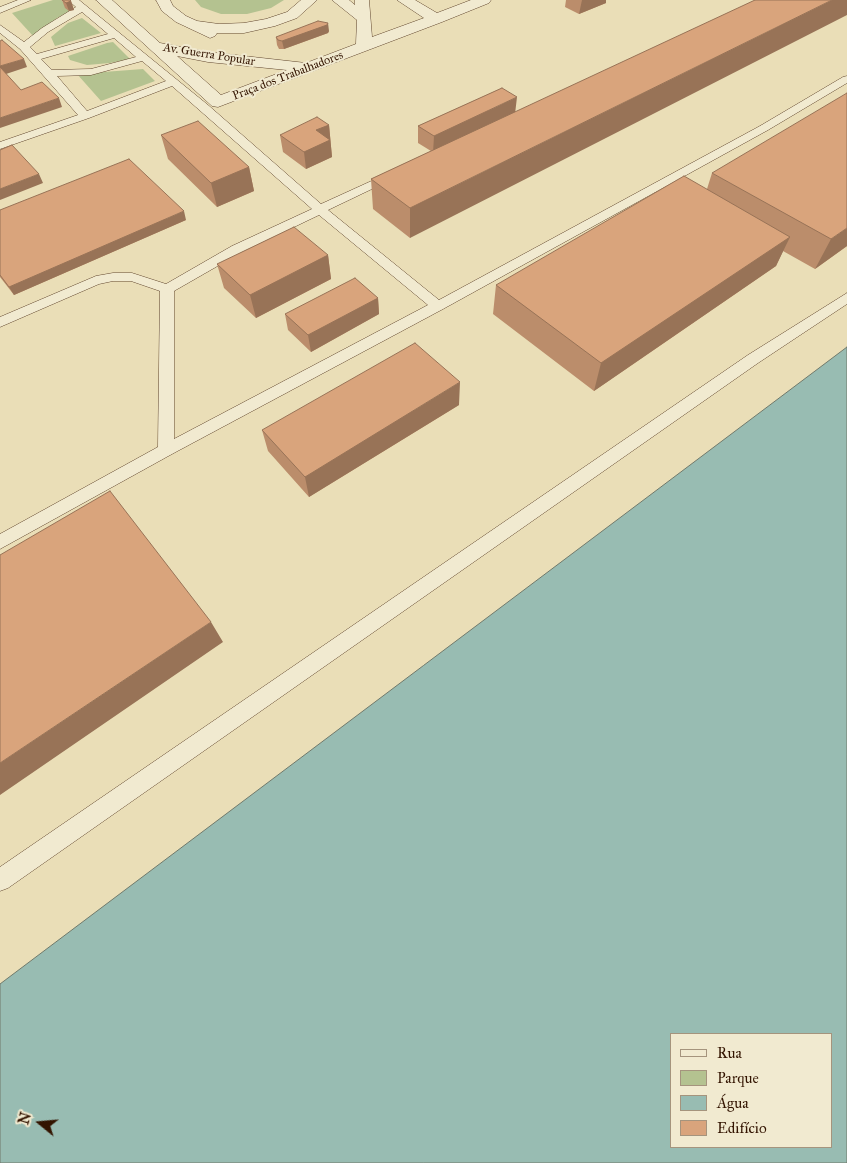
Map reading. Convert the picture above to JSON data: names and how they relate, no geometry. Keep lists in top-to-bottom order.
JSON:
{
  "streets": {
    "street": ["Av. Guerra Popular", "Praça dos Trabalhadores"]
  },
  "crossings": [
    ["Av. Guerra Popular", "Praça dos Trabalhadores"]
  ],
  "legend": [
    "Rua",
    "Parque",
    "Água",
    "Edifício"
  ],
  "north": "left"
}
